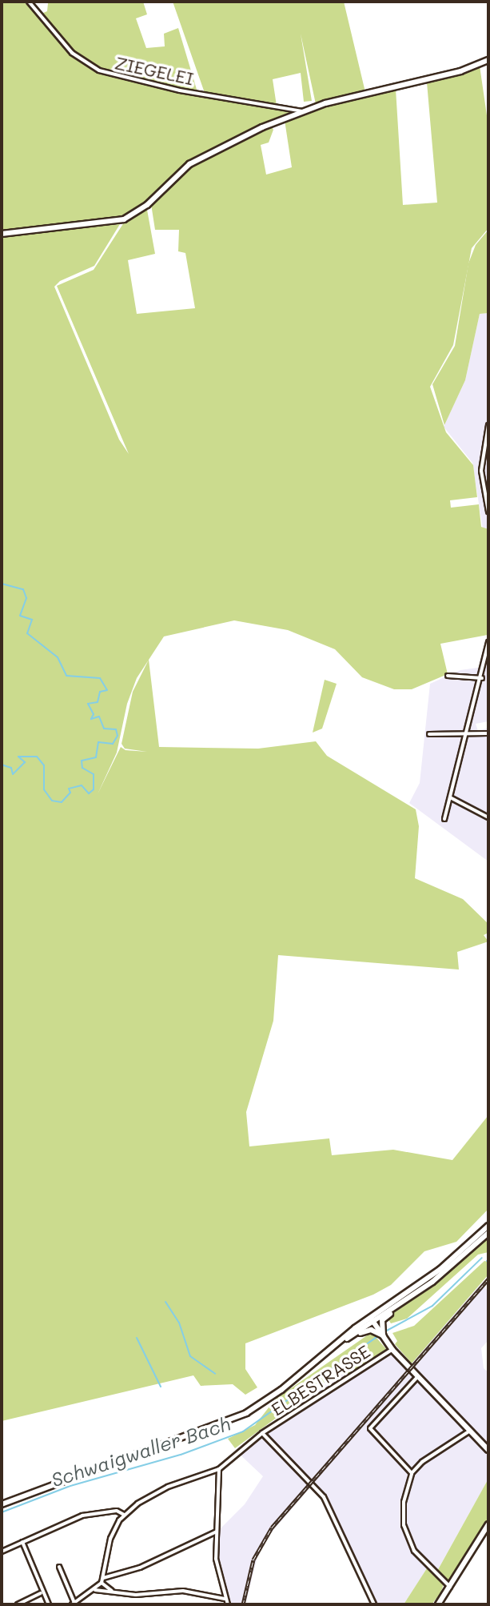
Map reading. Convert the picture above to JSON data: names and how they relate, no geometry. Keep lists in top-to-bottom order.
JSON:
{
  "streets": {
    "street": ["ZIEGELEI", "ELBESTRASSE"]
  },
  "water": ["Schwaigwaller Bach"]
}
